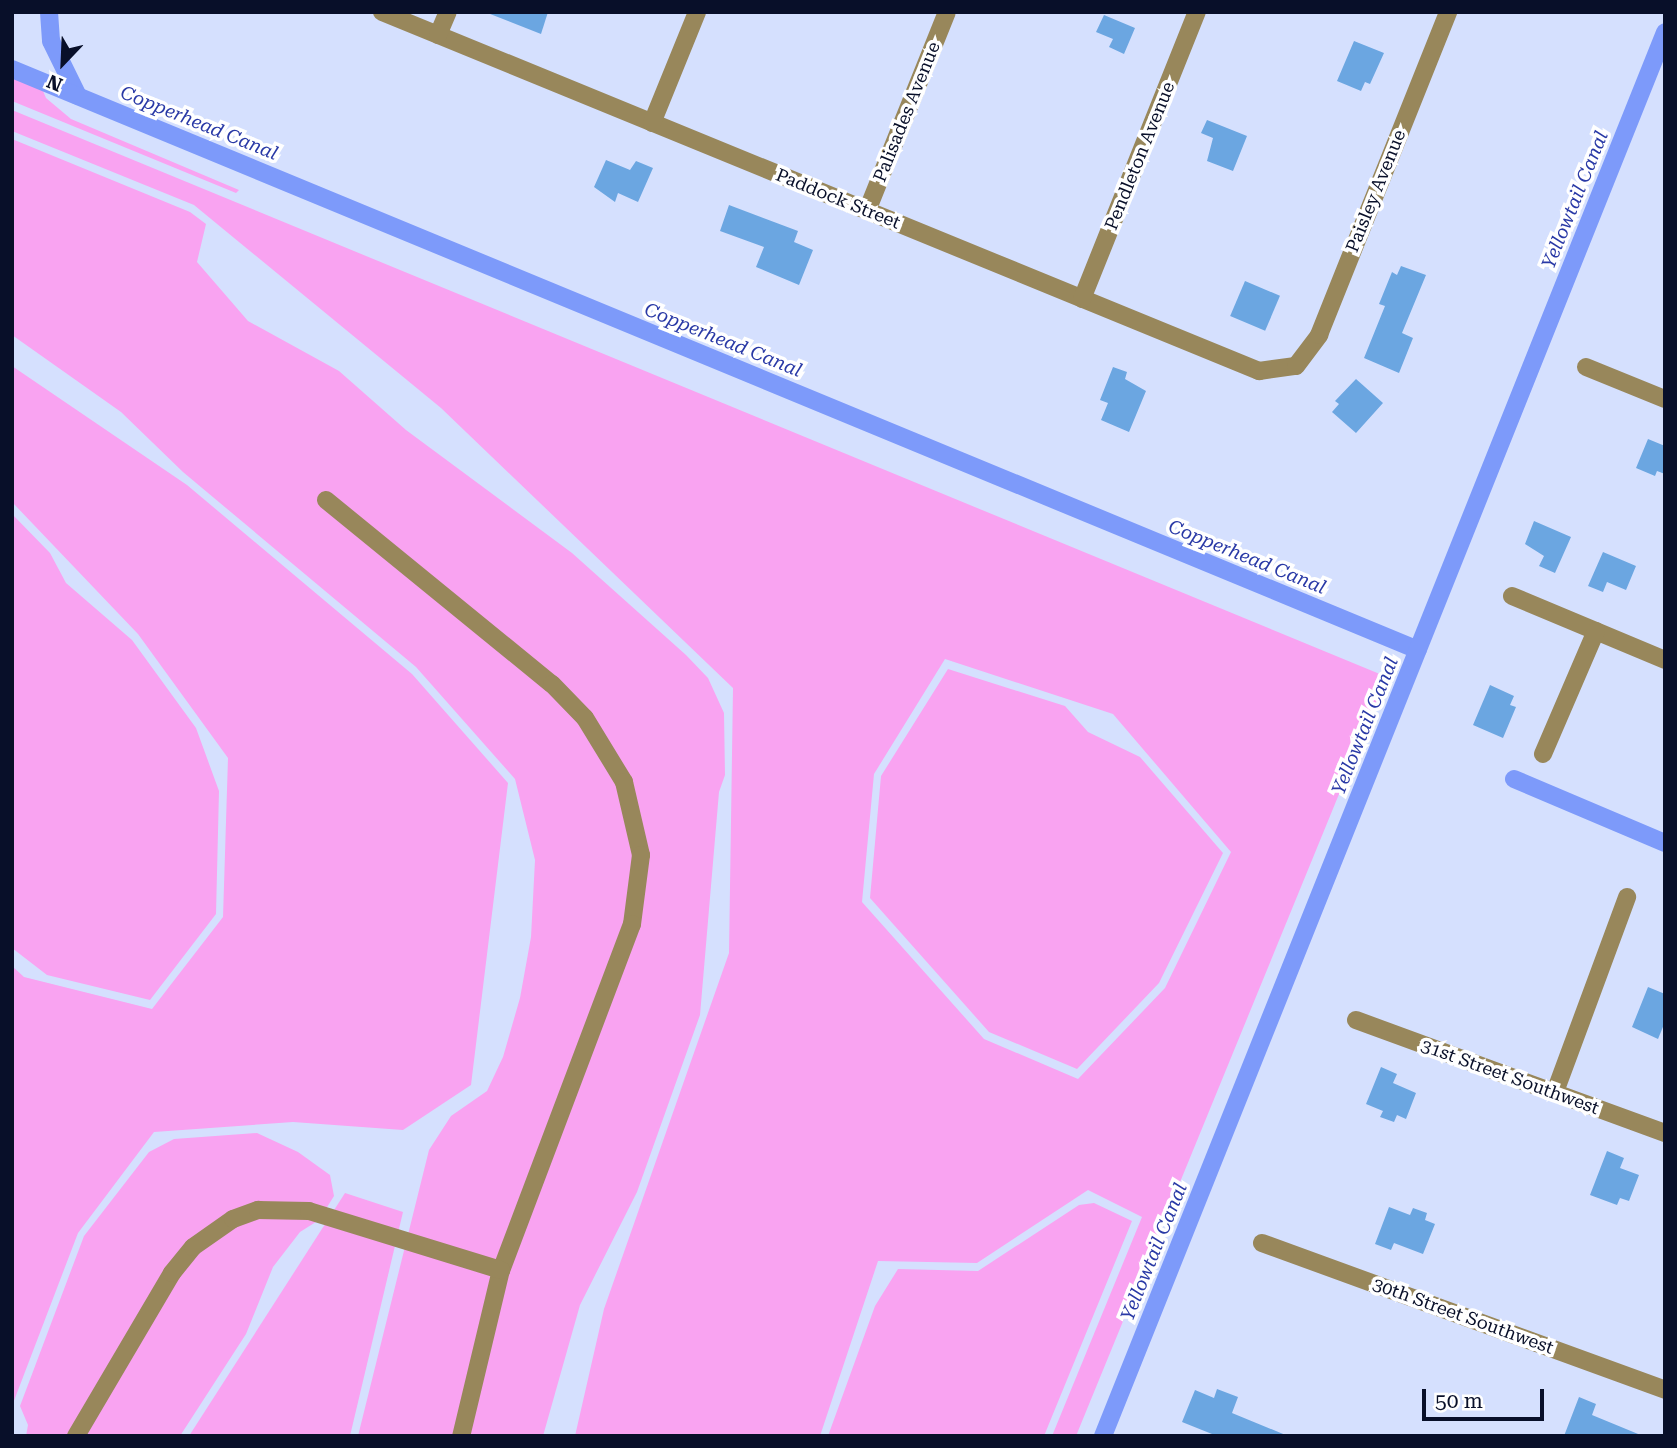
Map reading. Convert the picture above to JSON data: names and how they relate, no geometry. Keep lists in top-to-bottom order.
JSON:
{
  "streets": {
    "street": [
      "Palisades Avenue",
      "Pendleton Avenue",
      "Paisley Avenue",
      "Paddock Street",
      "31st Street Southwest",
      "30th Street Southwest"
    ]
  },
  "crossings": [
    ["Palisades Avenue", "Paddock Street"],
    ["Pendleton Avenue", "Paddock Street"],
    ["Paisley Avenue", "Paddock Street"]
  ],
  "water": ["Copperhead Canal", "Yellowtail Canal"],
  "scale_bar": "50 m",
  "north": "bottom left"
}
